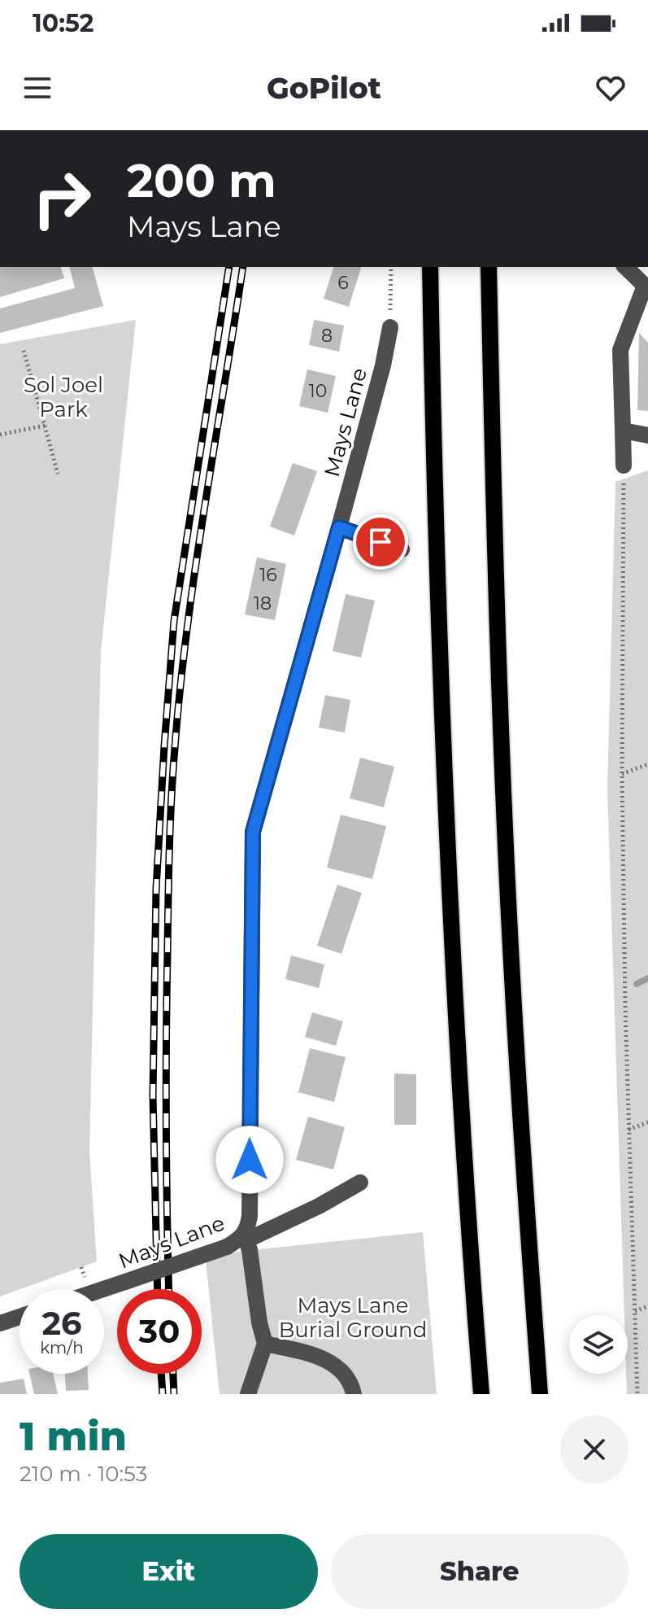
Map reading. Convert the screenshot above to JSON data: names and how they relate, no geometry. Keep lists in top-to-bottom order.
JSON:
{
  "streets": {
    "street": ["Mays Lane"]
  },
  "parks": ["Sol Joel Park", "Mays Lane Burial Ground"],
  "house_numbers": [
    "6",
    "8",
    "10",
    "16",
    "18"
  ],
  "page": {
    "status": "10:52",
    "header": "GoPilot",
    "turn": ["200 m", "Mays Lane"],
    "speed": "26 km/h",
    "limit": "30",
    "heading": ["1 min", "210 m · 10:53"],
    "buttons": ["Exit", "Share"]
  }
}
